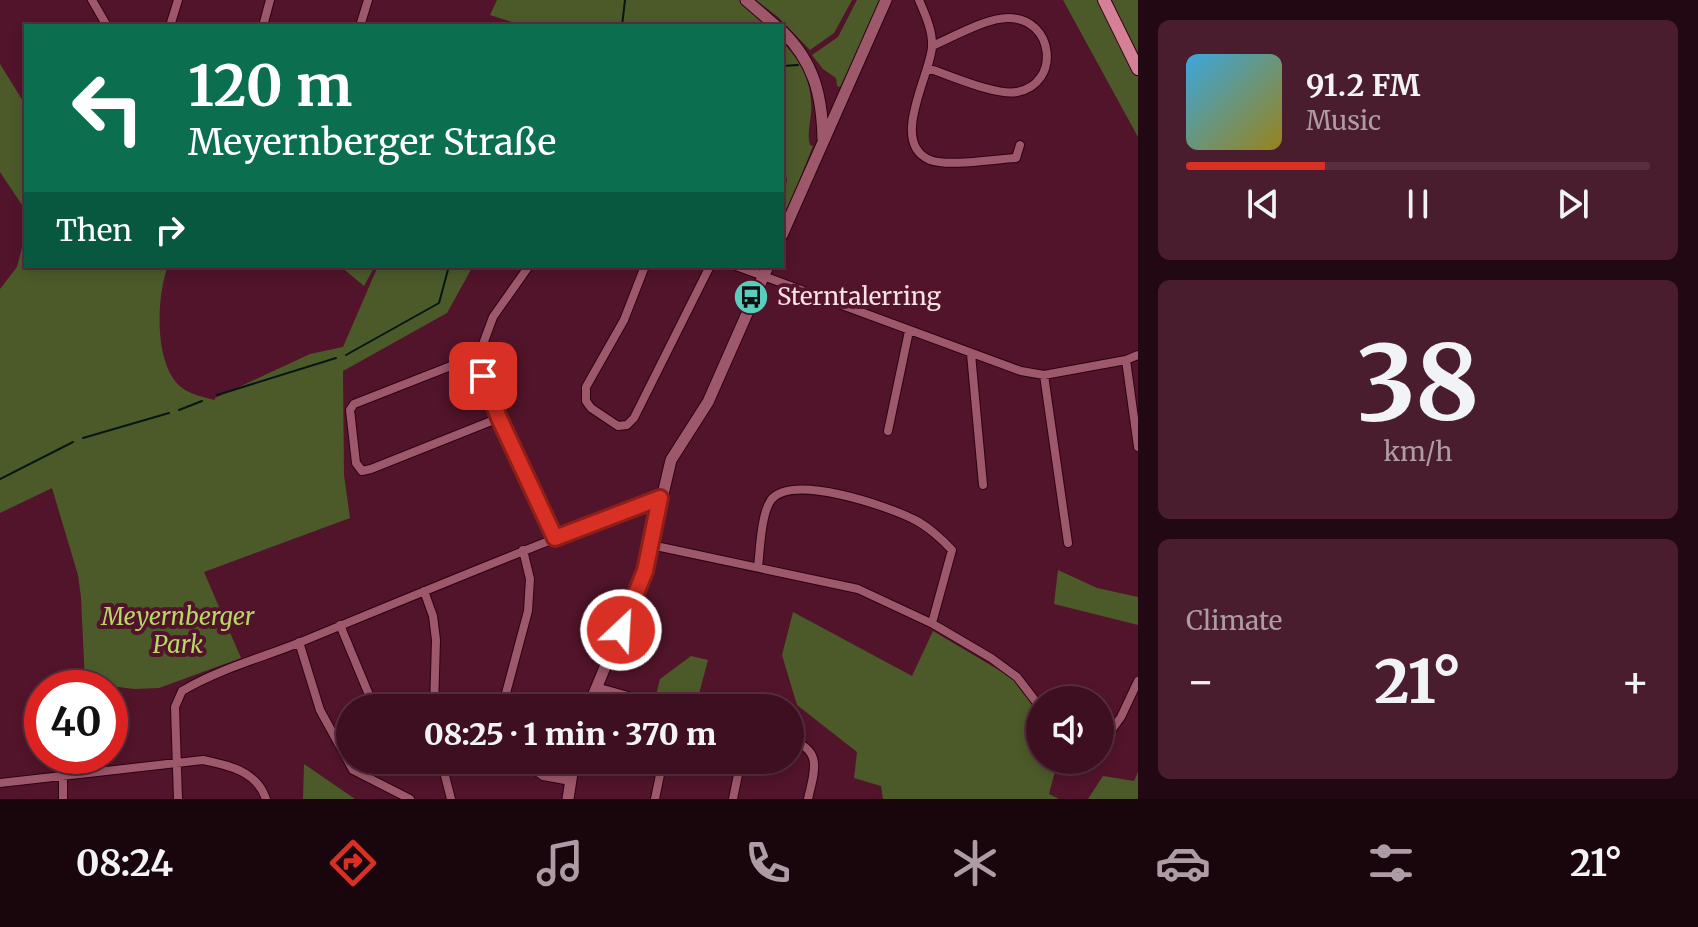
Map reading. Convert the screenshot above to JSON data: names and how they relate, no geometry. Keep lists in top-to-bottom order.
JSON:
{
  "parks": ["Meyernberger Park"],
  "places": {
    "bus stop": ["Sterntalerring"]
  },
  "page": {
    "turn": ["120 m", "Meyernberger Straße"],
    "song": ["91.2 FM", "Music"],
    "then": "Then",
    "tile": [
      ["38", "km/h"],
      "Climate"
    ],
    "heat": ["−", "21°", "+"],
    "limit": "40",
    "trip": "08:25 · 1 min · 370 m",
    "tabs": ["08:24", "21°"]
  }
}
